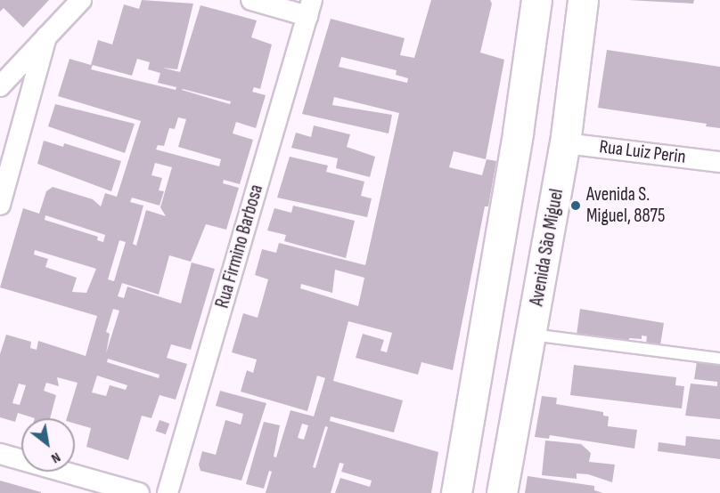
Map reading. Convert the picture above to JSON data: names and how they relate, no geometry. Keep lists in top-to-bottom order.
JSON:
{
  "streets": {
    "main road": ["Avenida São Miguel"],
    "street": ["Rua Luiz Perin", "Rua Firmino Barbosa"]
  },
  "crossings": [
    ["Rua Luiz Perin", "Avenida São Miguel"]
  ],
  "places": ["Avenida S. Miguel, 8875"],
  "north": "bottom right"
}
